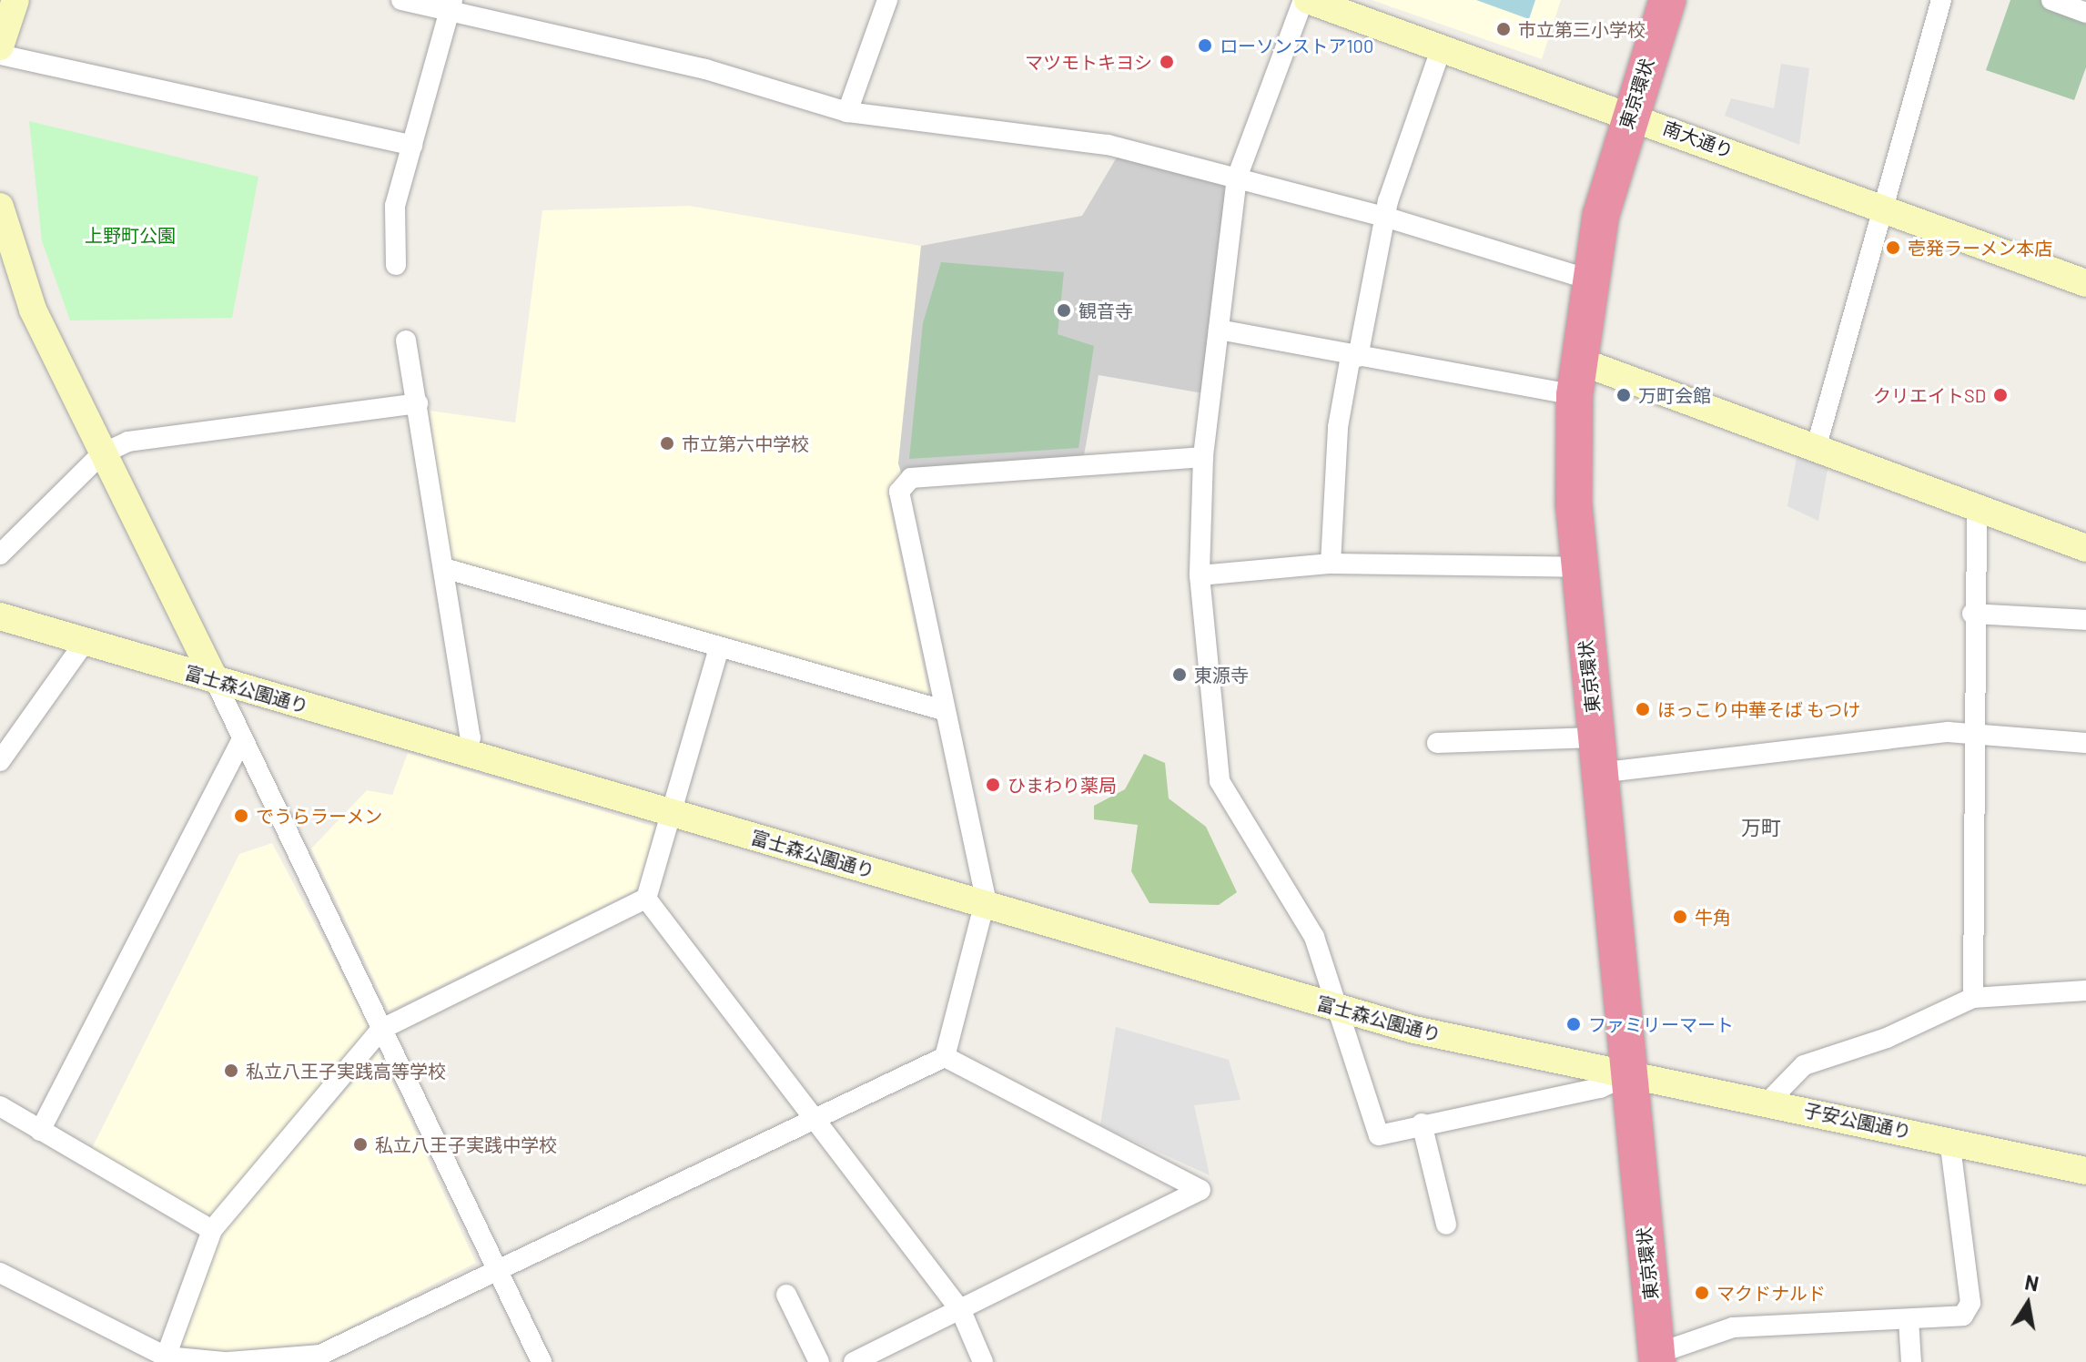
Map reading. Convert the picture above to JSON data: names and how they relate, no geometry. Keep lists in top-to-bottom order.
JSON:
{
  "streets": {
    "highway": ["東京環状"],
    "street": ["南大通り", "富士森公園通り", "子安公園通り"]
  },
  "crossings": [
    ["東京環状", "南大通り"],
    ["東京環状", "富士森公園通り"],
    ["東京環状", "子安公園通り"],
    ["富士森公園通り", "子安公園通り"]
  ],
  "districts": ["万町"],
  "parks": ["上野町公園"],
  "places": [
    "市立第三小学校",
    "ローソンストア100",
    "マツモトキヨシ",
    "壱発ラーメン本店",
    "観音寺",
    "万町会館",
    "クリエイトSD",
    "市立第六中学校",
    "東源寺",
    "ほっこり中華そば もつけ",
    "ひまわり薬局",
    "でうらラーメン",
    "牛角",
    "ファミリーマート",
    "私立八王子実践高等学校",
    "私立八王子実践中学校",
    "マクドナルド"
  ],
  "north": "top"
}
